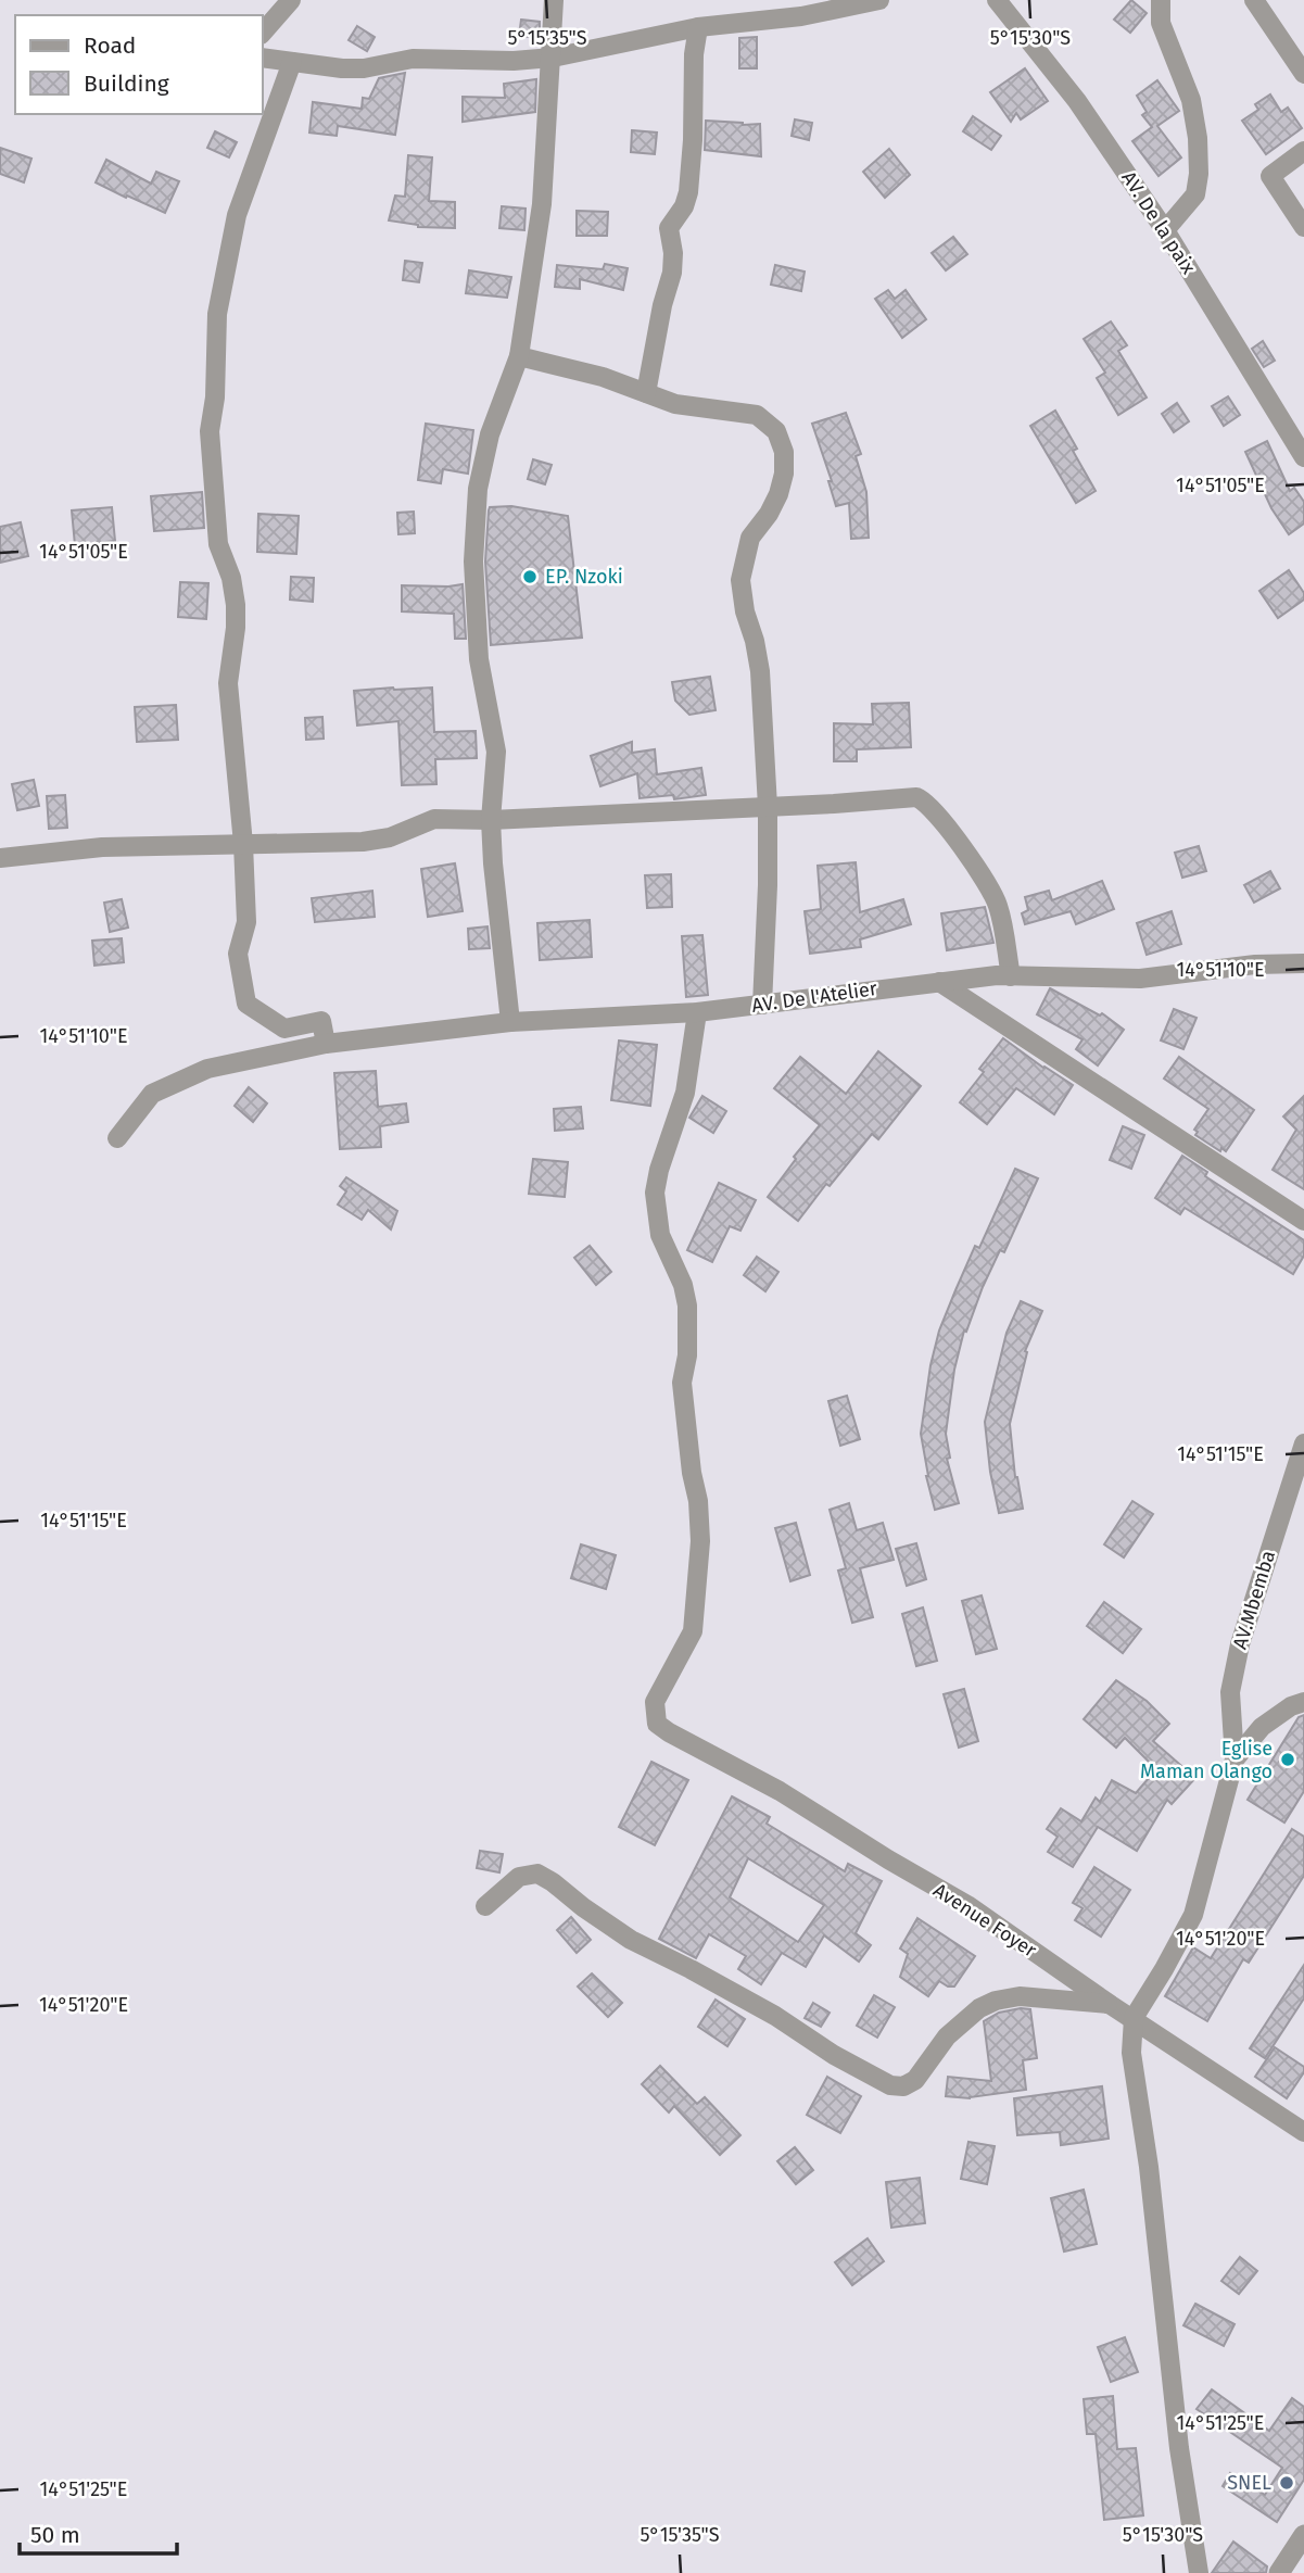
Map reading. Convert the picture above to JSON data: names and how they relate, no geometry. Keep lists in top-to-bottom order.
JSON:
{
  "streets": {
    "street": [
      "AV. De la paix",
      "AV. De l'Atelier",
      "AV.Mbemba",
      "Avenue Foyer"
    ]
  },
  "crossings": [
    ["AV. De l'Atelier", "Avenue Foyer"]
  ],
  "places": ["EP. Nzoki", "Eglise Maman Olango", "SNEL"],
  "legend": ["Road", "Building"],
  "scale_bar": "50 m",
  "coordinates": [
    "5°15'35\"S",
    "5°15'30\"S",
    "14°51'05\"E",
    "14°51'10\"E",
    "14°51'15\"E",
    "14°51'20\"E",
    "14°51'25\"E"
  ]
}
